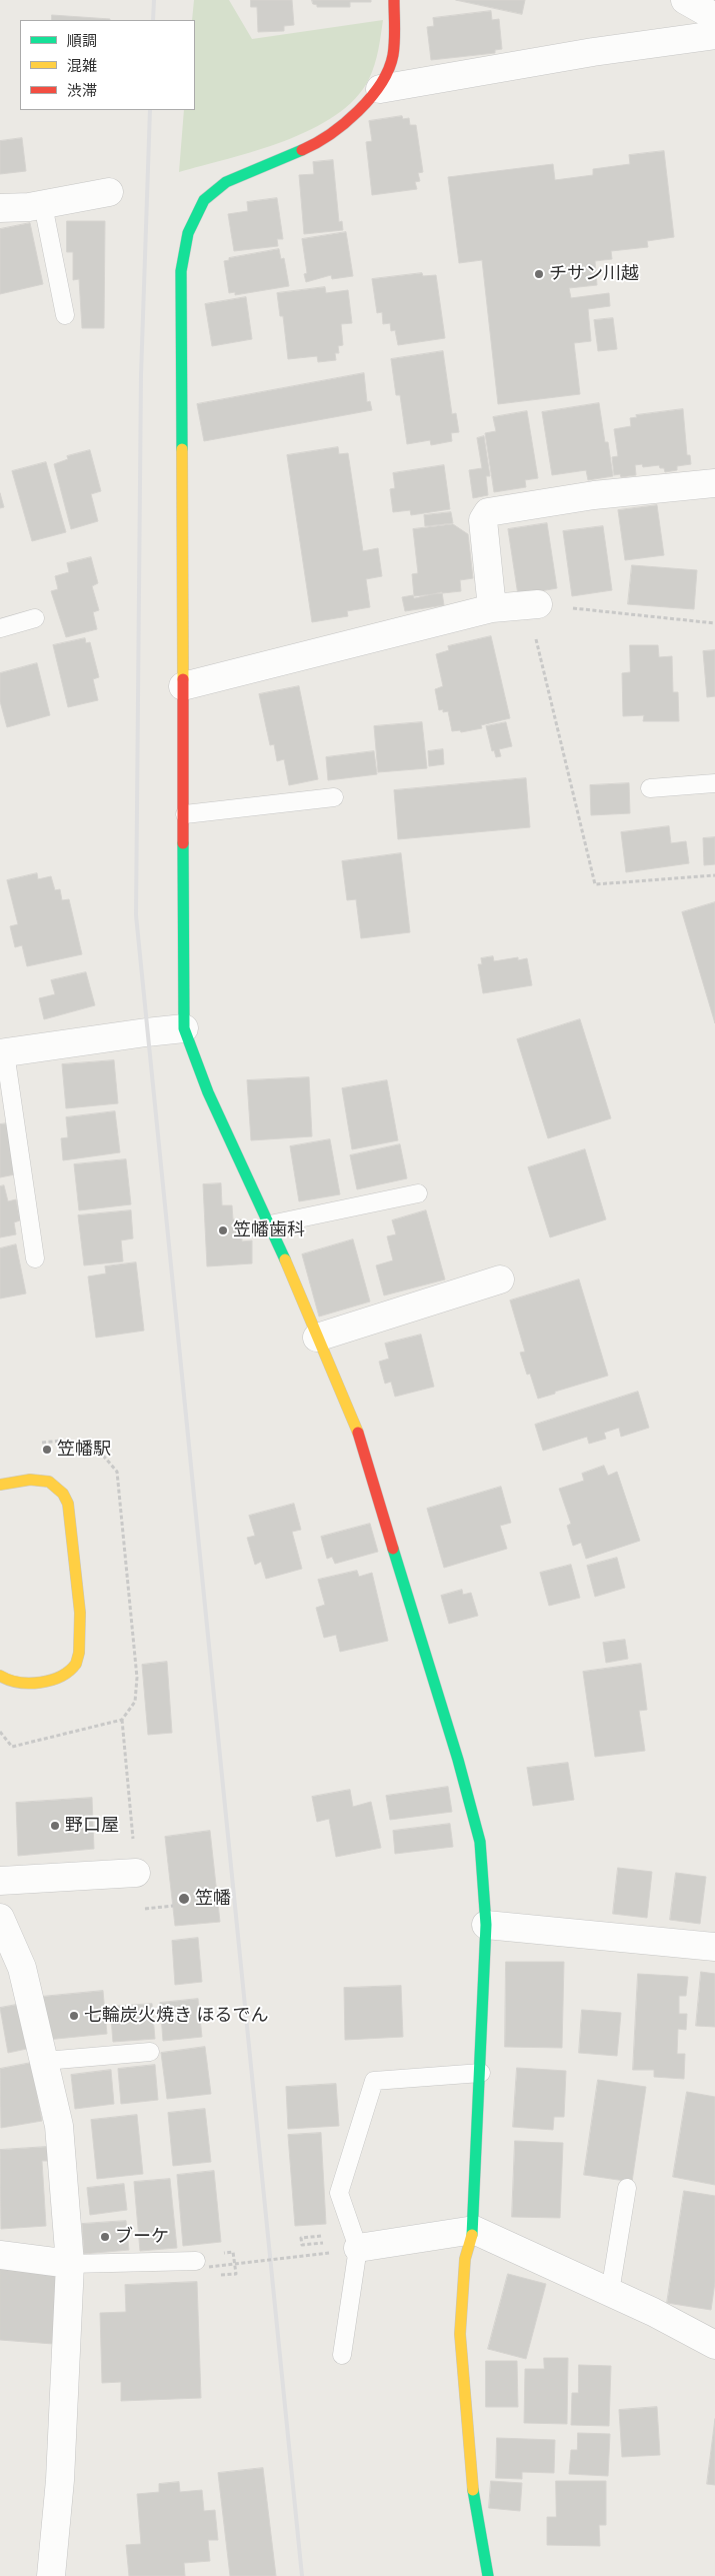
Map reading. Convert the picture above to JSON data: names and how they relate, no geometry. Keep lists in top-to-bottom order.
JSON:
{
  "places": [
    "チサン川越",
    "笠幡歯科",
    "笠幡駅",
    "野口屋",
    "笠幡",
    "七輪炭火焼き ほるでん",
    "ブーケ"
  ],
  "legend": ["順調", "混雑", "渋滞"]
}
